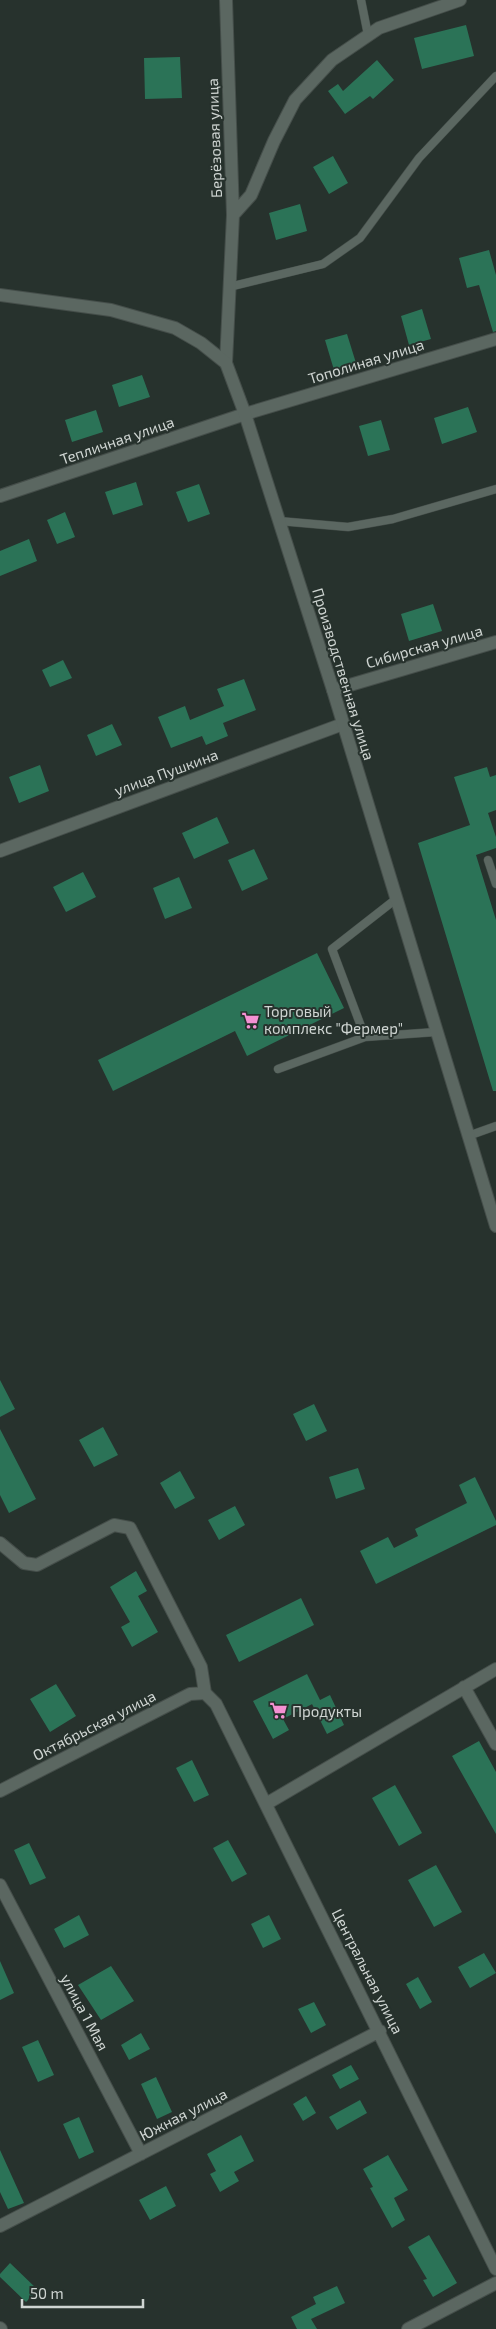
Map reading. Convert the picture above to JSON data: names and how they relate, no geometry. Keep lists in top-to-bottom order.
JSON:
{
  "streets": {
    "street": [
      "Берёзовая улица",
      "Тополиная улица",
      "Тепличная улица",
      "Сибирская улица",
      "Производственная улица",
      "улица Пушкина",
      "Октябрьская улица",
      "Центральная улица",
      "улица 1 Мая",
      "Южная улица"
    ]
  },
  "crossings": [
    ["Тополиная улица", "Тепличная улица"],
    ["Тополиная улица", "Производственная улица"],
    ["Тепличная улица", "Производственная улица"],
    ["Сибирская улица", "Производственная улица"],
    ["Производственная улица", "улица Пушкина"],
    ["Октябрьская улица", "Центральная улица"],
    ["Центральная улица", "Южная улица"],
    ["улица 1 Мая", "Южная улица"]
  ],
  "places": {
    "supermarket": ["Торговый комплекс \"Фермер\"", "Продукты"]
  },
  "scale_bar": "50 m"
}
